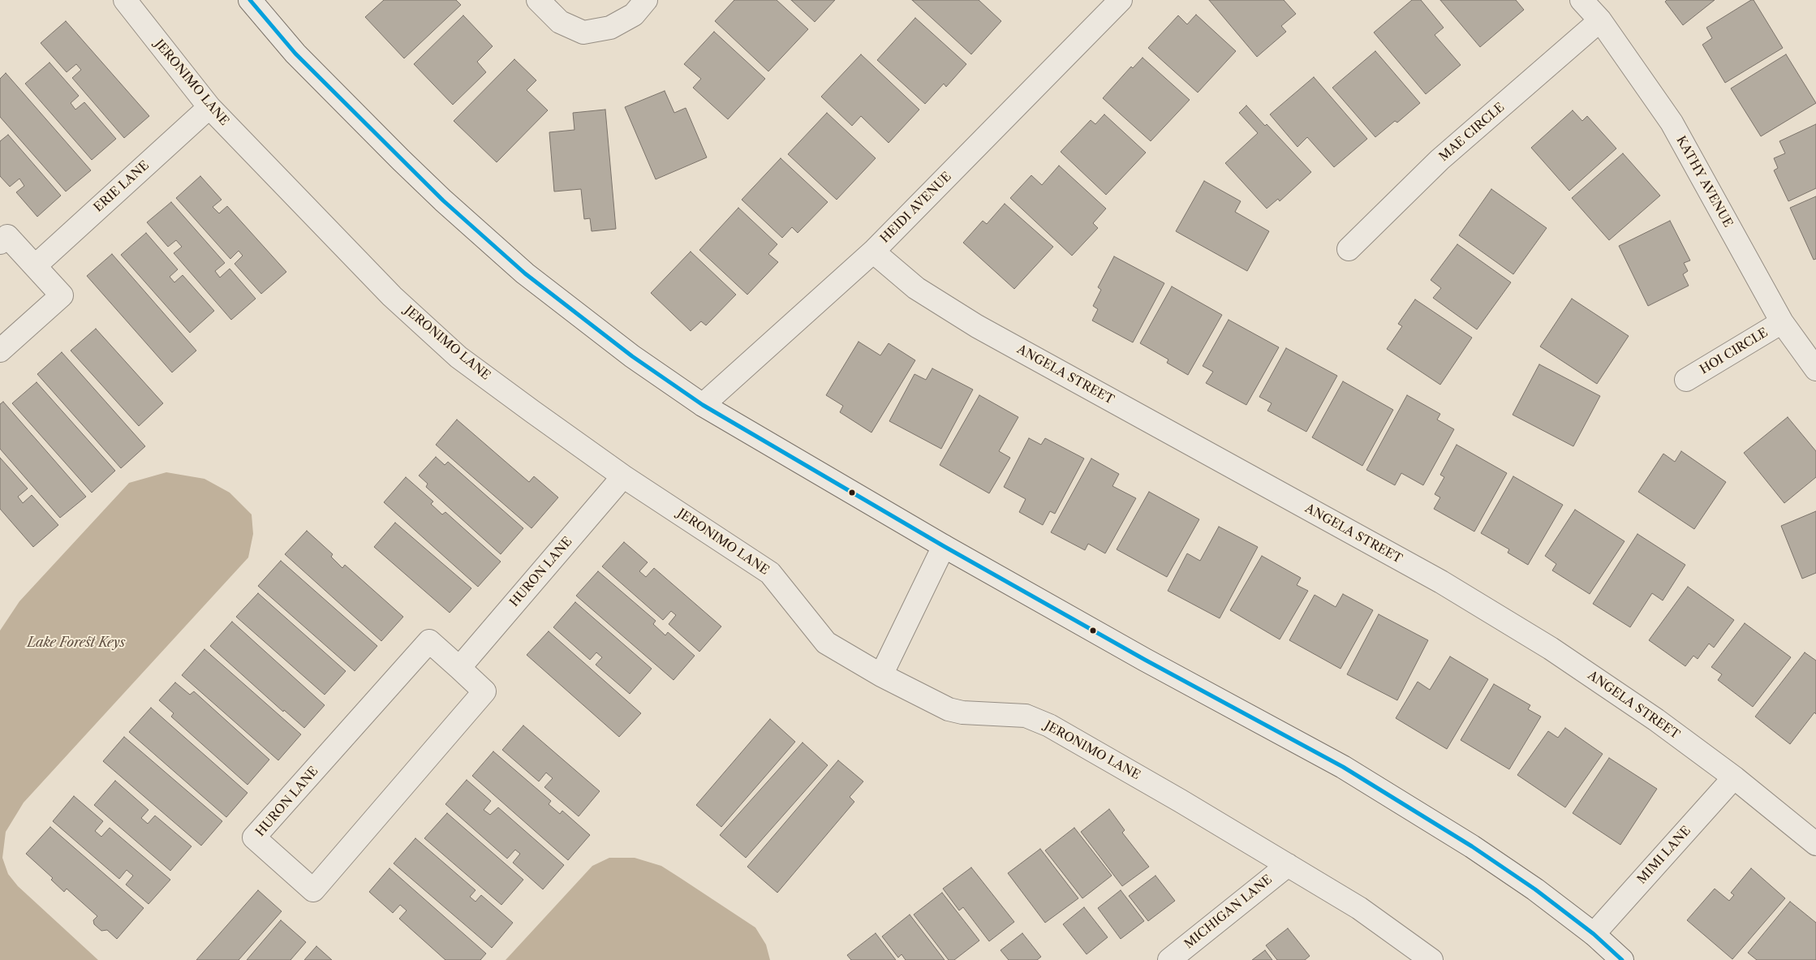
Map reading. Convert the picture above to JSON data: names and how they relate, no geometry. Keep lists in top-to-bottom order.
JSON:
{
  "streets": {
    "street": [
      "JERONIMO LANE",
      "MAE CIRCLE",
      "KATHY AVENUE",
      "ERIE LANE",
      "HEIDI AVENUE",
      "HOI CIRCLE",
      "ANGELA STREET",
      "HURON LANE",
      "MIMI LANE",
      "MICHIGAN LANE"
    ]
  },
  "crossings": [
    ["JERONIMO LANE", "ERIE LANE"],
    ["JERONIMO LANE", "HURON LANE"],
    ["JERONIMO LANE", "MICHIGAN LANE"],
    ["MAE CIRCLE", "KATHY AVENUE"],
    ["KATHY AVENUE", "HOI CIRCLE"],
    ["HEIDI AVENUE", "ANGELA STREET"],
    ["ANGELA STREET", "MIMI LANE"]
  ],
  "water": ["Lake Forest Keys"]
}
